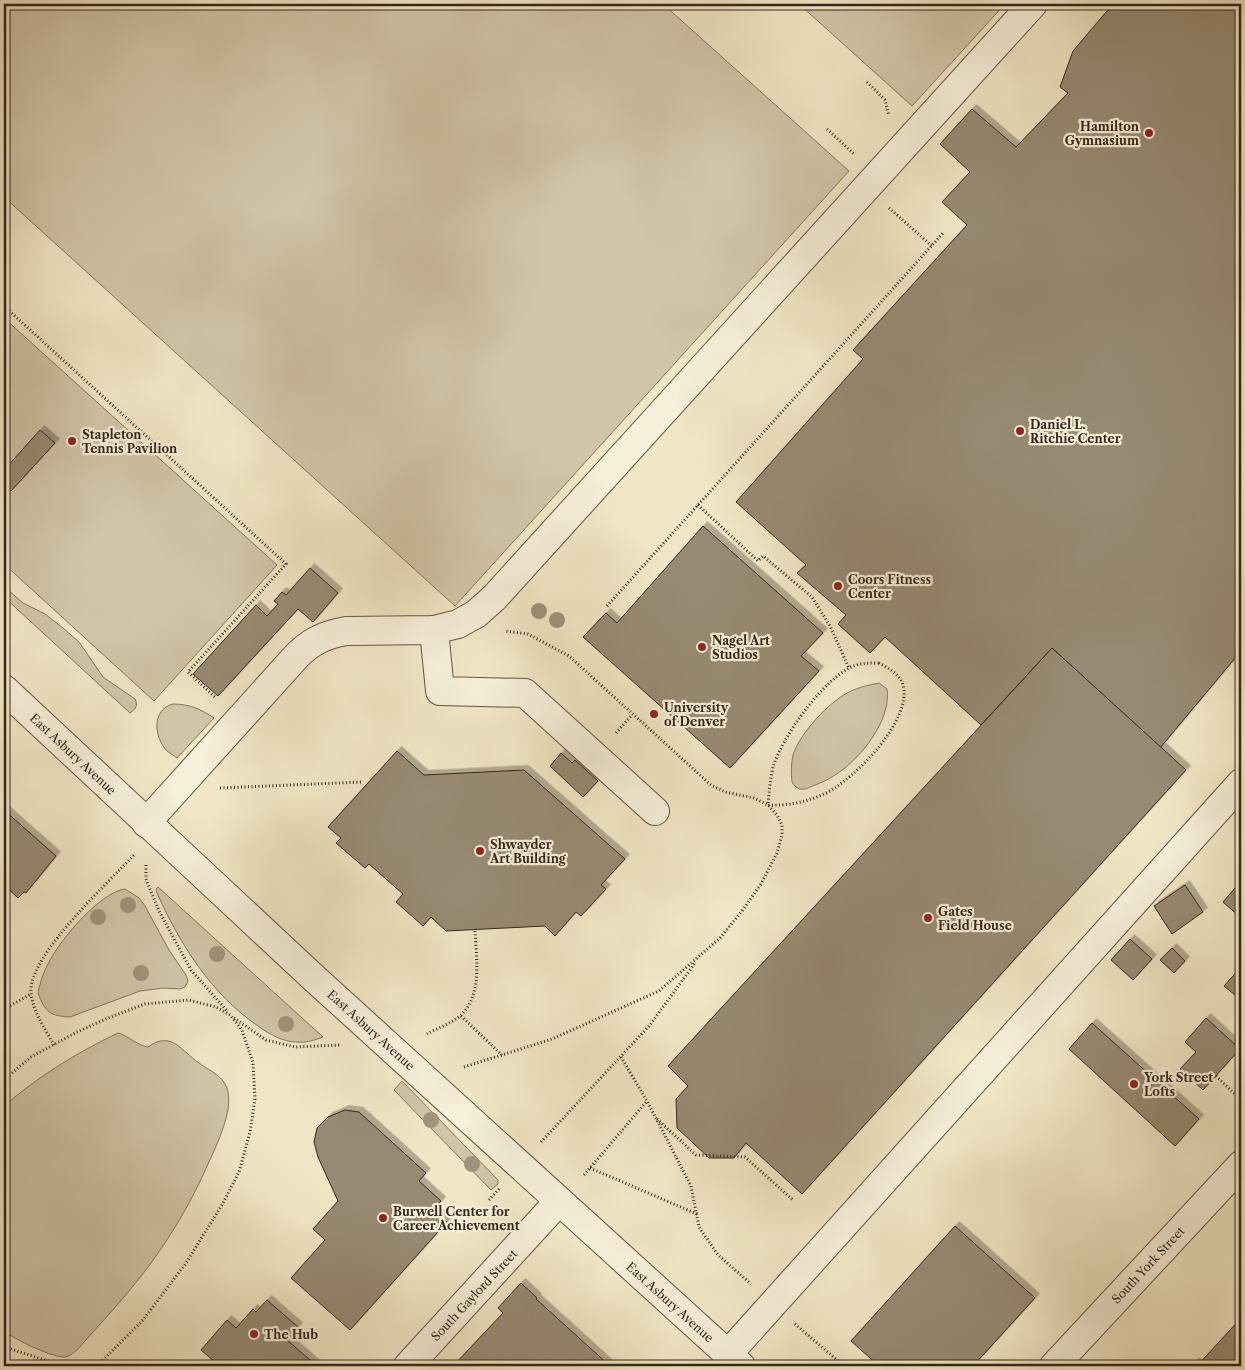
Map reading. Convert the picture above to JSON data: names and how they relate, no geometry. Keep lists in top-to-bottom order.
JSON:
{
  "streets": {
    "street": ["East Asbury Avenue", "South York Street", "South Gaylord Street"]
  },
  "crossings": [
    ["East Asbury Avenue", "South Gaylord Street"]
  ],
  "places": [
    "Hamilton Gymnasium",
    "Daniel L. Ritchie Center",
    "Stapleton Tennis Pavilion",
    "Coors Fitness Center",
    "Nagel Art Studios",
    "University of Denver",
    "Shwayder Art Building",
    "Gates Field House",
    "York Street Lofts",
    "Burwell Center for Career Achievement",
    "The Hub"
  ]
}
